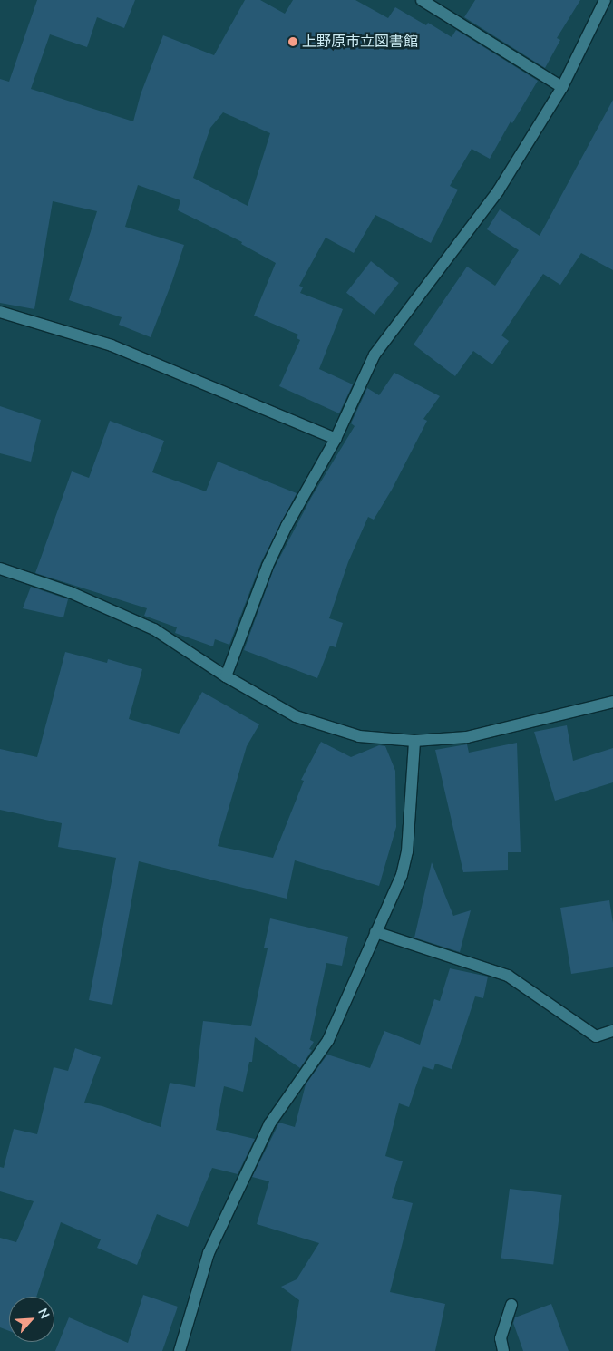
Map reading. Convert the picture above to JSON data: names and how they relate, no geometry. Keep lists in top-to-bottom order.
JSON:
{
  "places": ["上野原市立図書館"],
  "north": "top right"
}
